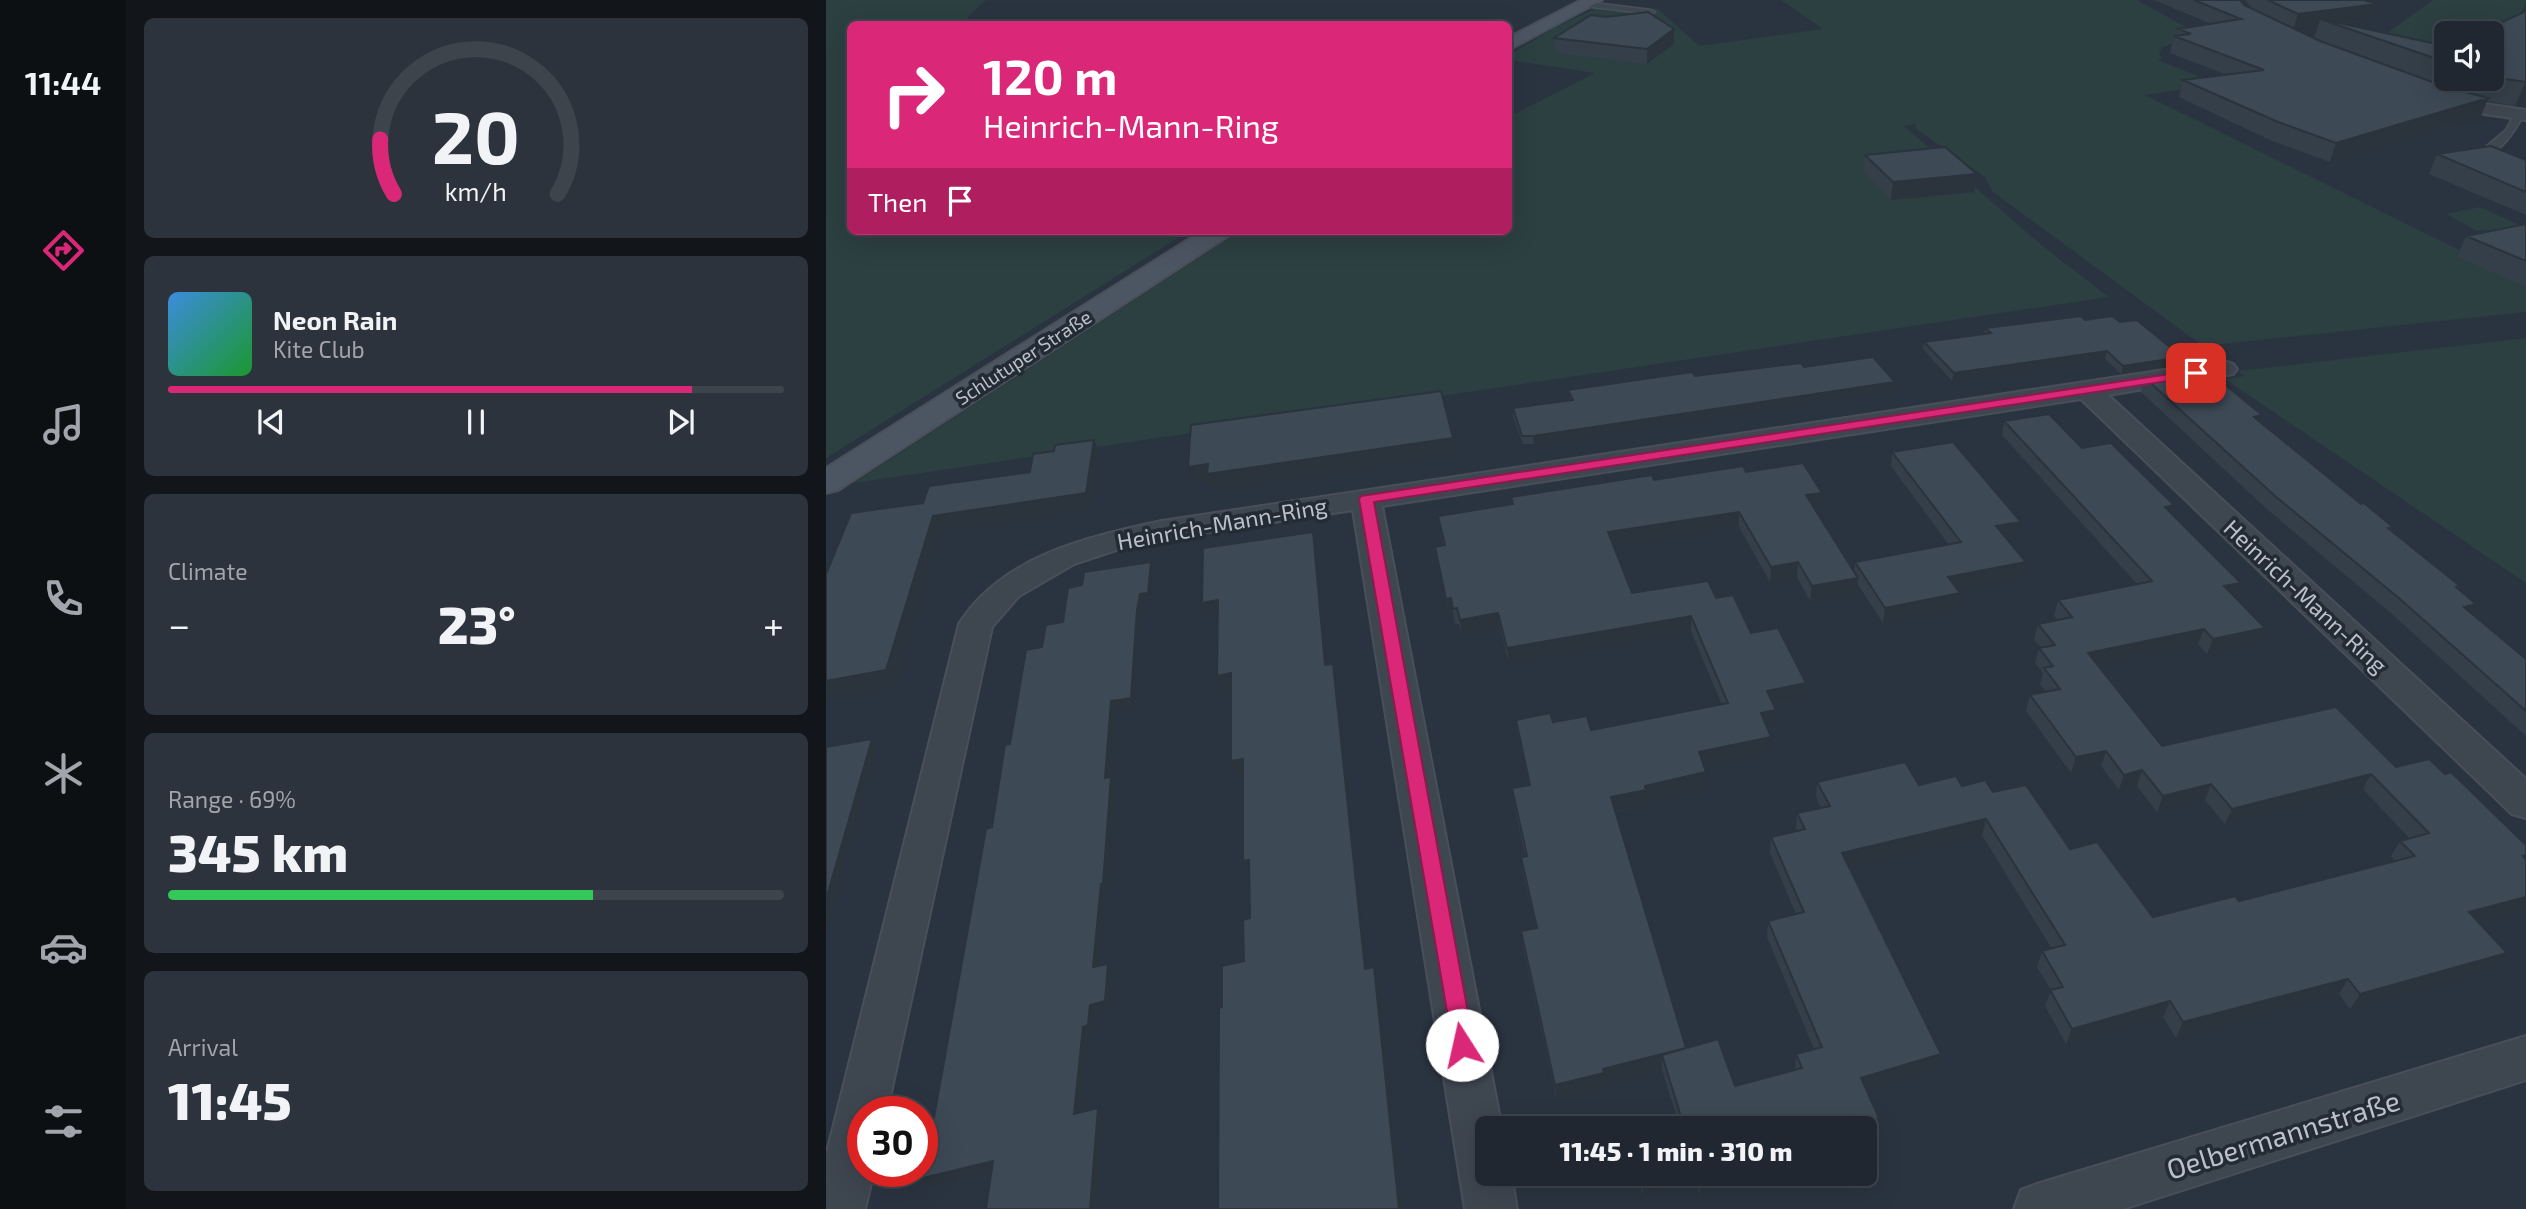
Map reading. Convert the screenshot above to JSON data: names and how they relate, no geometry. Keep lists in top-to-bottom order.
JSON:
{
  "streets": {
    "main road": ["Schlutuper Straße"],
    "street": ["Heinrich-Mann-Ring", "Oelbermannstraße"]
  },
  "page": {
    "tabs": "11:44",
    "turn": ["120 m", "Heinrich-Mann-Ring"],
    "then": "Then",
    "song": ["Neon Rain", "Kite Club"],
    "tile": [
      "Climate",
      ["Range · 69%", "345 km"],
      ["Arrival", "11:45"]
    ],
    "heat": ["−", "23°", "+"],
    "limit": "30",
    "trip": "11:45 · 1 min · 310 m",
    "gauge": ["20", "km/h"]
  }
}
